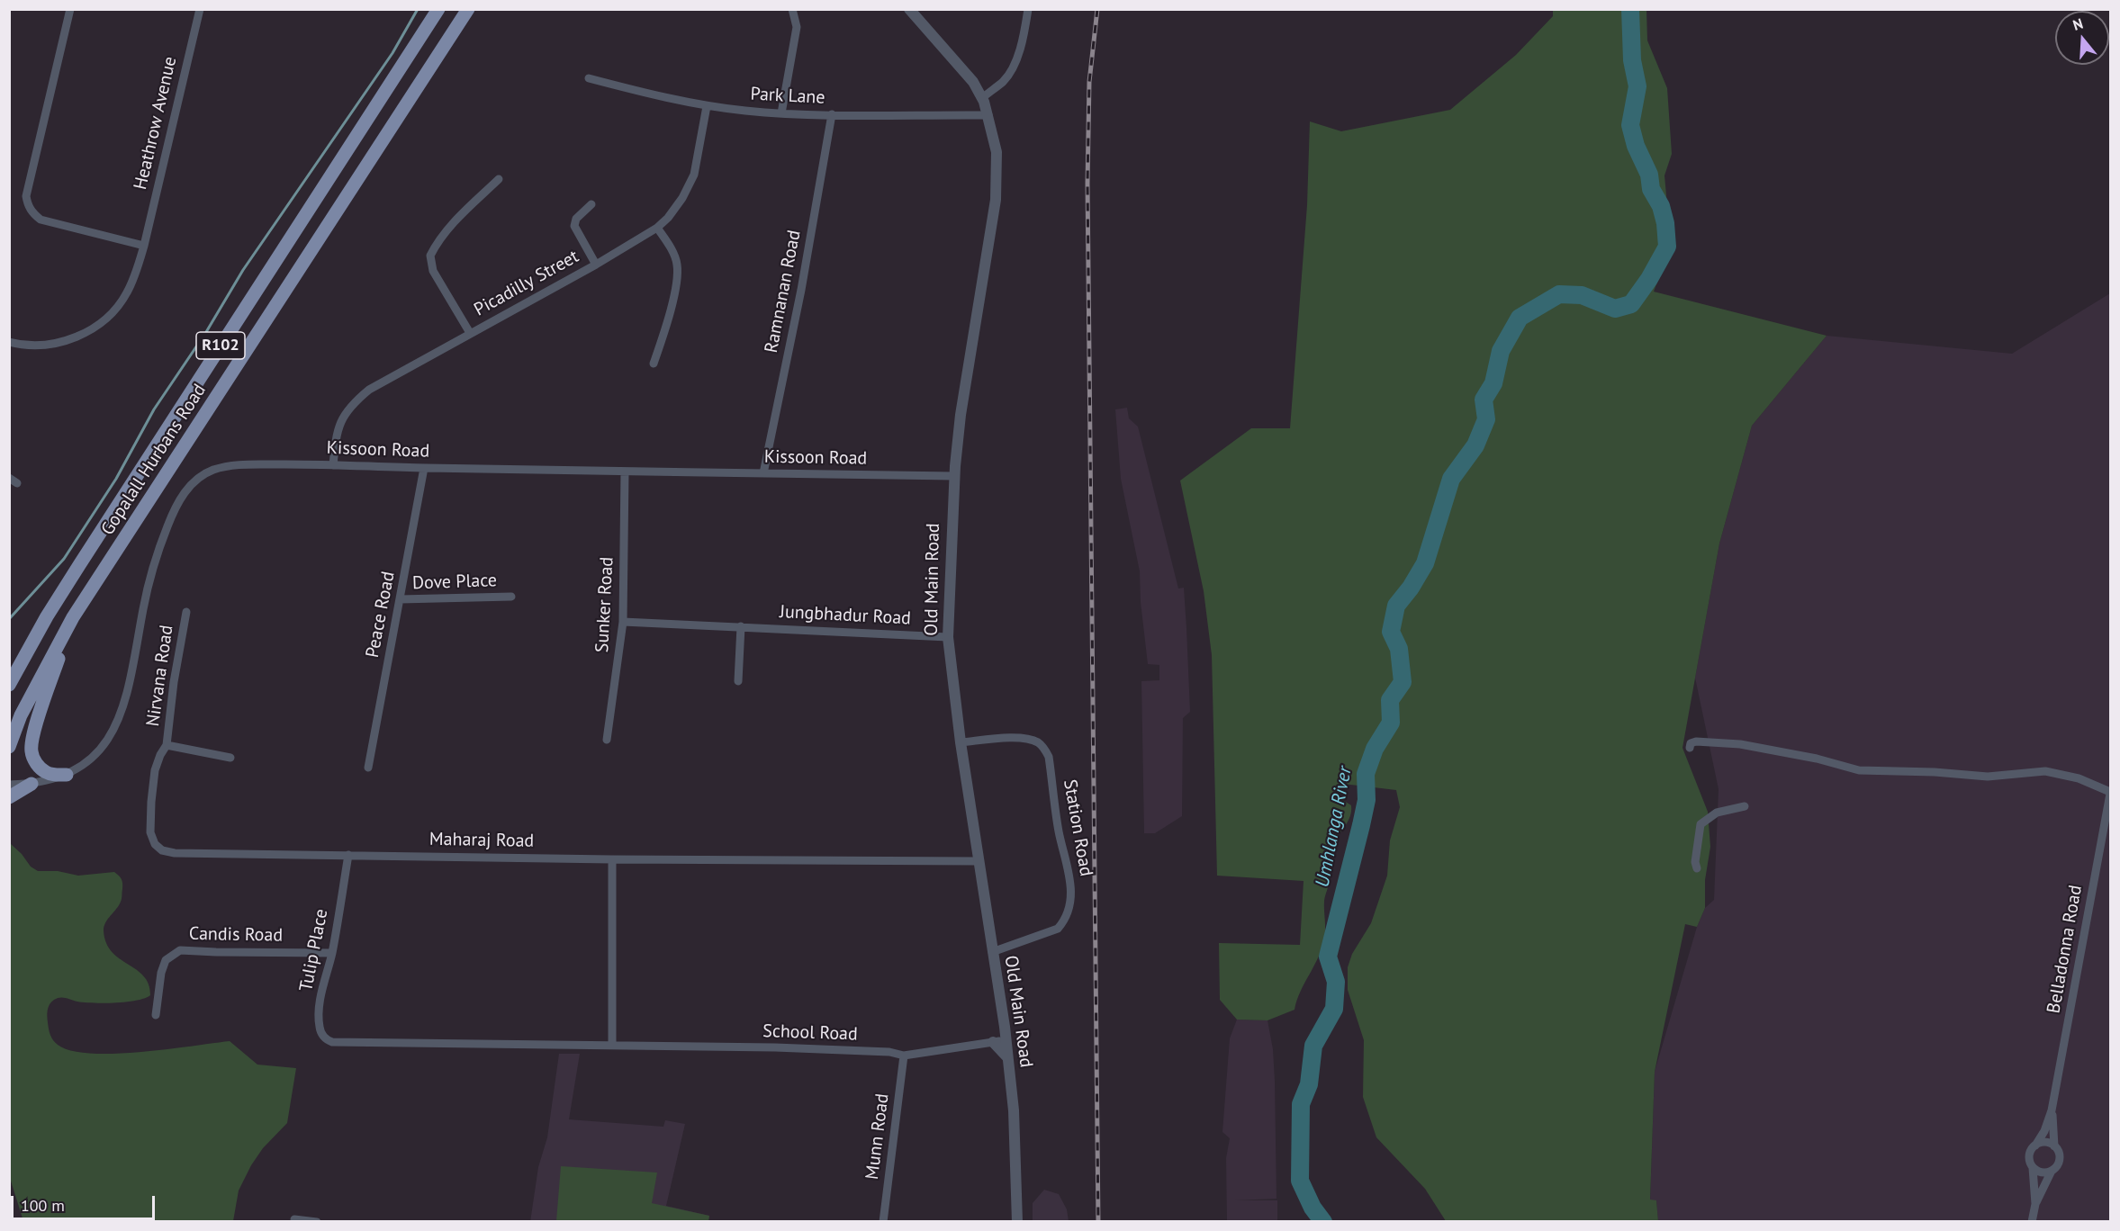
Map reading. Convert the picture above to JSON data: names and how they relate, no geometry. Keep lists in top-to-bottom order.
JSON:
{
  "streets": {
    "main road": ["R102", "Gopalall Hurbans Road"],
    "street": [
      "Park Lane",
      "Heathrow Avenue",
      "Picadilly Street",
      "Ramnanan Road",
      "Kissoon Road",
      "Old Main Road",
      "Dove Place",
      "Sunker Road",
      "Peace Road",
      "Jungbhadur Road",
      "Nirvana Road",
      "Station Road",
      "Maharaj Road",
      "Candis Road",
      "Belladonna Road",
      "Tulip Place",
      "School Road",
      "Munn Road"
    ]
  },
  "crossings": [
    ["Park Lane", "Picadilly Street"],
    ["Park Lane", "Ramnanan Road"],
    ["Park Lane", "Old Main Road"],
    ["Picadilly Street", "Kissoon Road"],
    ["Ramnanan Road", "Kissoon Road"],
    ["Kissoon Road", "Old Main Road"],
    ["Kissoon Road", "Sunker Road"],
    ["Kissoon Road", "Peace Road"],
    ["Old Main Road", "Jungbhadur Road"],
    ["Old Main Road", "Station Road"],
    ["Old Main Road", "Maharaj Road"],
    ["Old Main Road", "School Road"],
    ["Dove Place", "Peace Road"],
    ["Sunker Road", "Jungbhadur Road"],
    ["Nirvana Road", "Maharaj Road"],
    ["Maharaj Road", "Tulip Place"],
    ["Candis Road", "Tulip Place"],
    ["Tulip Place", "School Road"],
    ["School Road", "Munn Road"]
  ],
  "water": ["Umhlanga River"],
  "scale_bar": "100 m",
  "north": "top"
}
